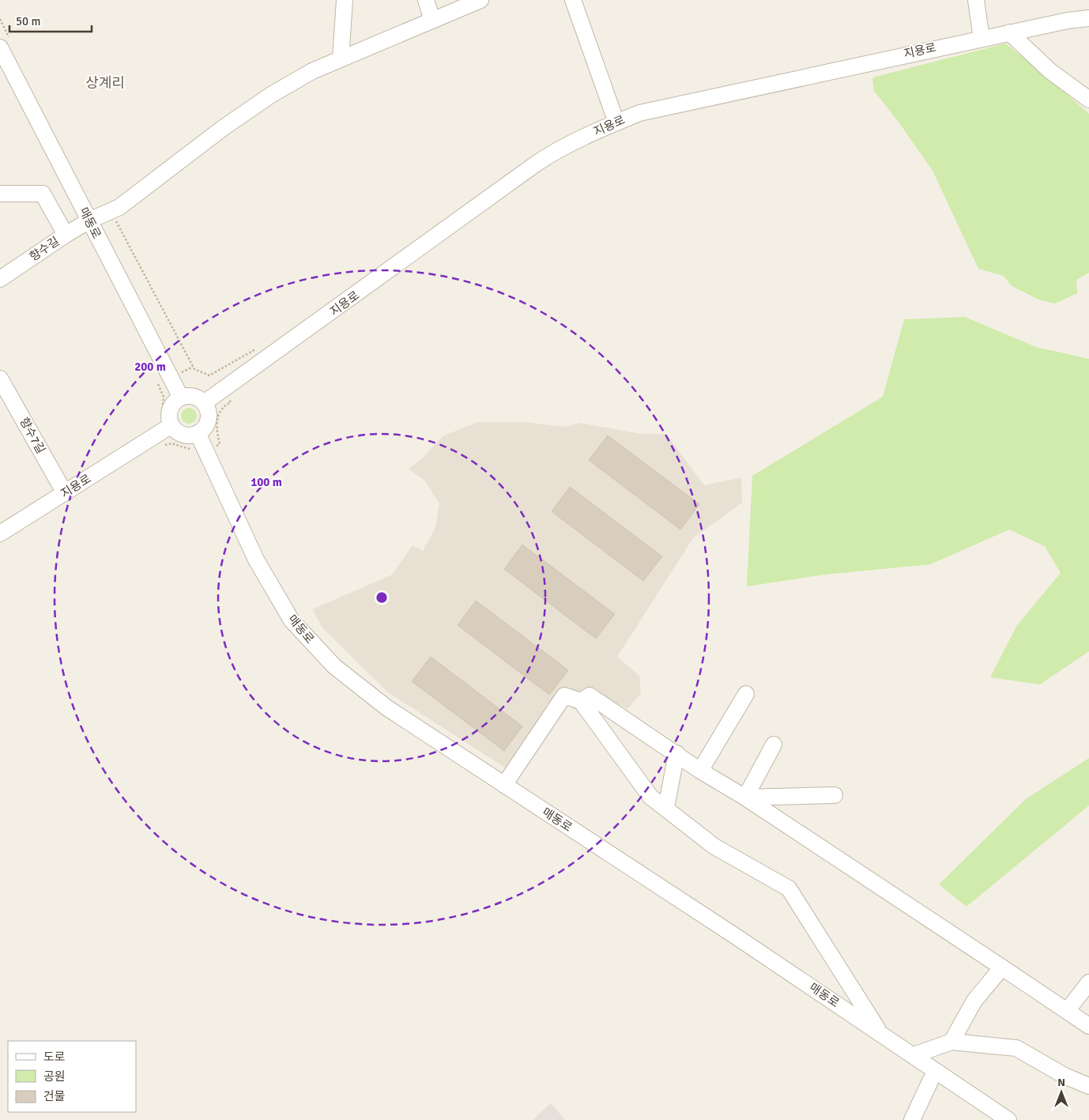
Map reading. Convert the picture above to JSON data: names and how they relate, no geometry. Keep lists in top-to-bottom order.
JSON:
{
  "streets": {
    "street": [
      "지용로",
      "매동로",
      "향수길",
      "향수7길"
    ]
  },
  "crossings": [
    ["지용로", "매동로"],
    ["지용로", "향수7길"],
    ["매동로", "향수길"]
  ],
  "districts": ["상계리"],
  "legend": ["도로", "공원", "건물"],
  "scale_bar": "50 m",
  "north": "top",
  "rings": ["200 m", "100 m"]
}
